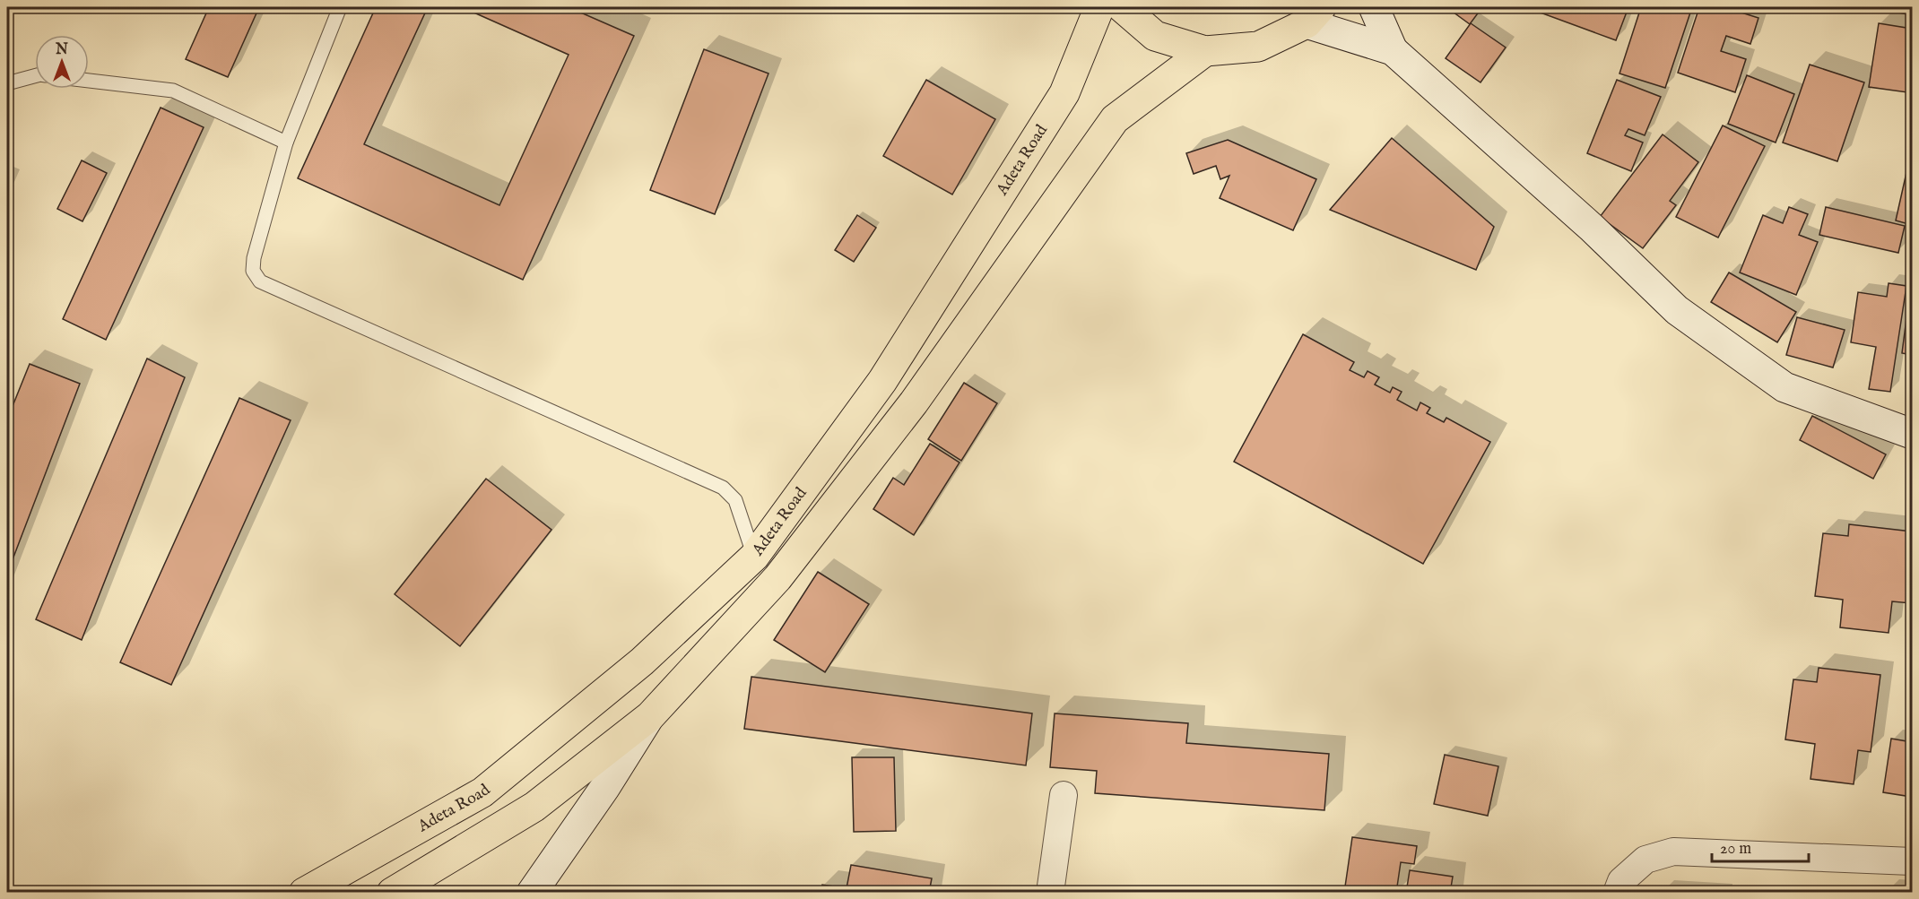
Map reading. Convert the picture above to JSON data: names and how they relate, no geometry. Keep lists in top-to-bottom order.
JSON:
{
  "streets": {
    "main road": ["Adeta Road"]
  },
  "scale_bar": "20 m",
  "north": "top"
}
